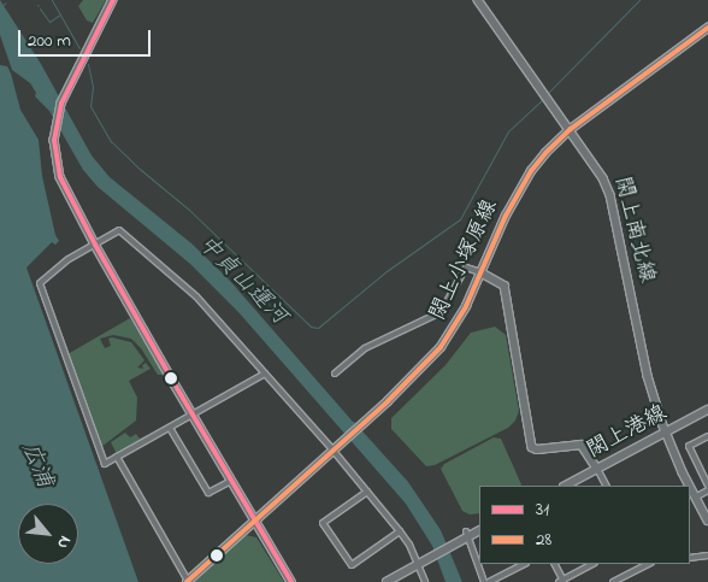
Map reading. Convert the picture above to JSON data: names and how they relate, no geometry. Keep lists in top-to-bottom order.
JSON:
{
  "streets": {
    "street": ["閖上南北線", "閖上小塚原線", "閖上港線"]
  },
  "crossings": [
    ["閖上南北線", "閖上小塚原線"],
    ["閖上南北線", "閖上港線"]
  ],
  "water": ["中貞山運河", "広浦"],
  "lines": ["transit line 31", "transit line 28"],
  "legend": ["31", "28"],
  "scale_bar": "200 m",
  "north": "bottom right"
}
